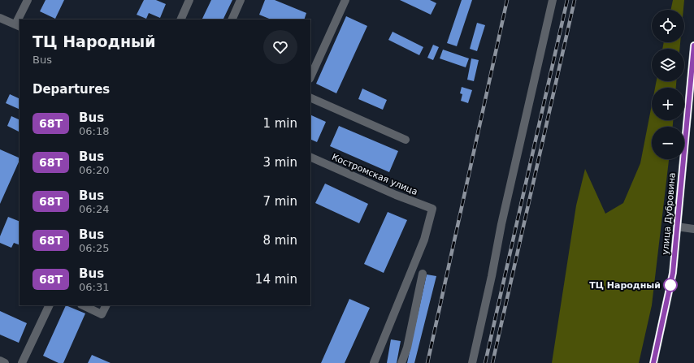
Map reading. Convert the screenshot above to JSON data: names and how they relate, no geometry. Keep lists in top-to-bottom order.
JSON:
{
  "streets": {
    "main road": ["улица Дубровина"],
    "street": ["Костромская улица"]
  },
  "places": ["ТЦ Народный"],
  "lines": ["bus line 68Т"],
  "page": {
    "map_buttons": ["+", "−"],
    "heading": [
      ["ТЦ Народный", "Bus"],
      "Departures"
    ],
    "list": [
      {
        "mark": "68Т",
        "name": "Bus",
        "note": "06:18",
        "value": "1 min"
      },
      {
        "mark": "68Т",
        "name": "Bus",
        "note": "06:20",
        "value": "3 min"
      },
      {
        "mark": "68Т",
        "name": "Bus",
        "note": "06:24",
        "value": "7 min"
      },
      {
        "mark": "68Т",
        "name": "Bus",
        "note": "06:25",
        "value": "8 min"
      },
      {
        "mark": "68Т",
        "name": "Bus",
        "note": "06:31",
        "value": "14 min"
      }
    ]
  }
}
